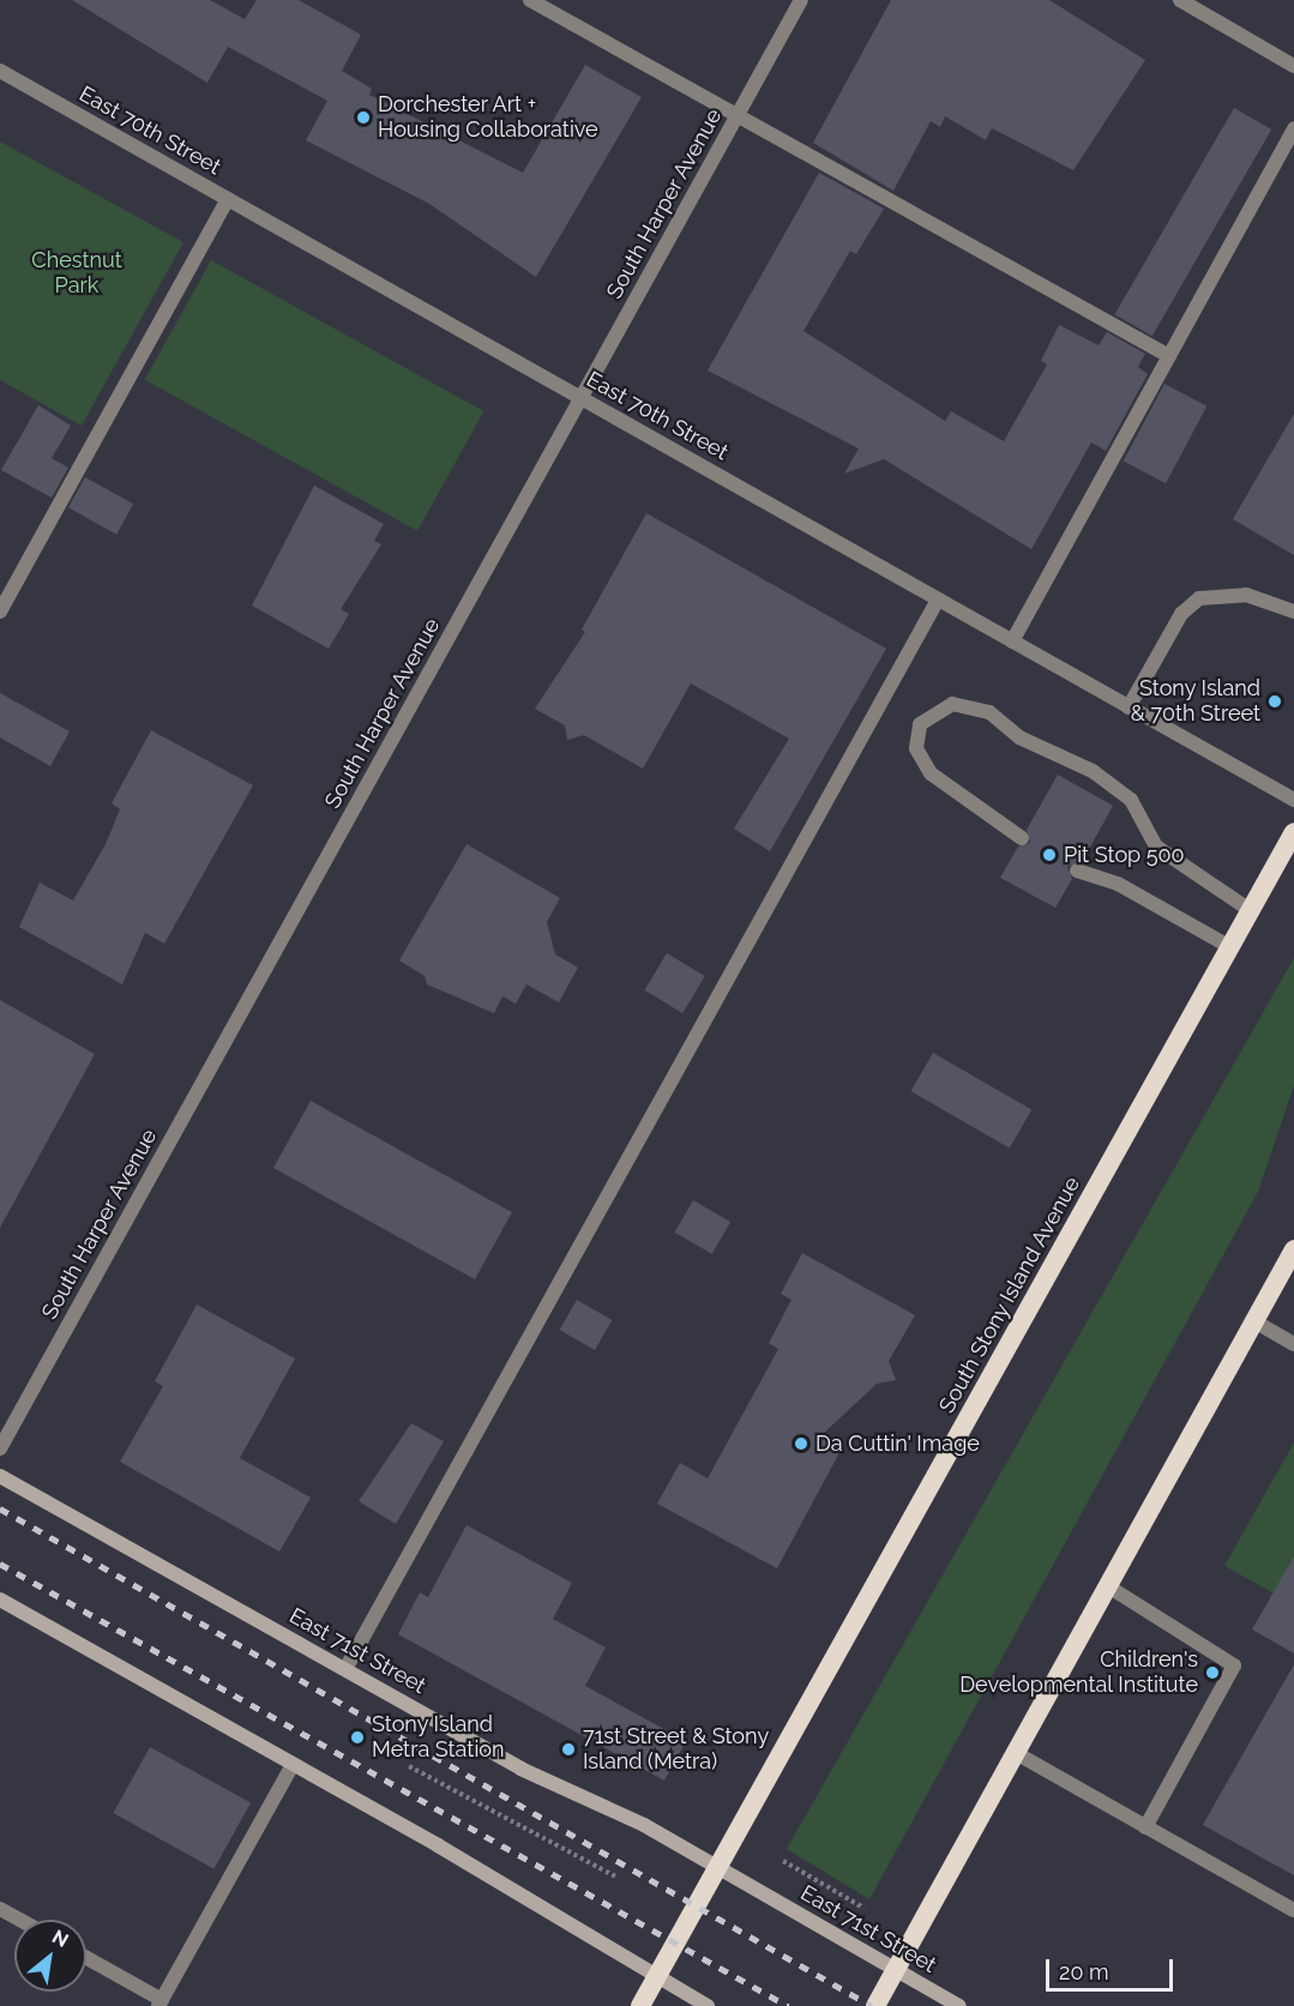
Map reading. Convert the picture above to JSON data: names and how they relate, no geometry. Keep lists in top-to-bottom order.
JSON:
{
  "streets": {
    "highway": ["South Stony Island Avenue"],
    "main road": ["East 71st Street"],
    "street": ["East 70th Street", "South Harper Avenue"]
  },
  "crossings": [
    ["East 70th Street", "South Harper Avenue"],
    ["South Stony Island Avenue", "East 71st Street"]
  ],
  "parks": ["Chestnut Park"],
  "places": [
    "Dorchester Art + Housing Collaborative",
    "Stony Island & 70th Street",
    "Pit Stop 500",
    "Da Cuttin' Image",
    "Children's Developmental Institute",
    "Stony Island Metra Station",
    "71st Street & Stony Island (Metra)"
  ],
  "scale_bar": "20 m",
  "north": "top right"
}
